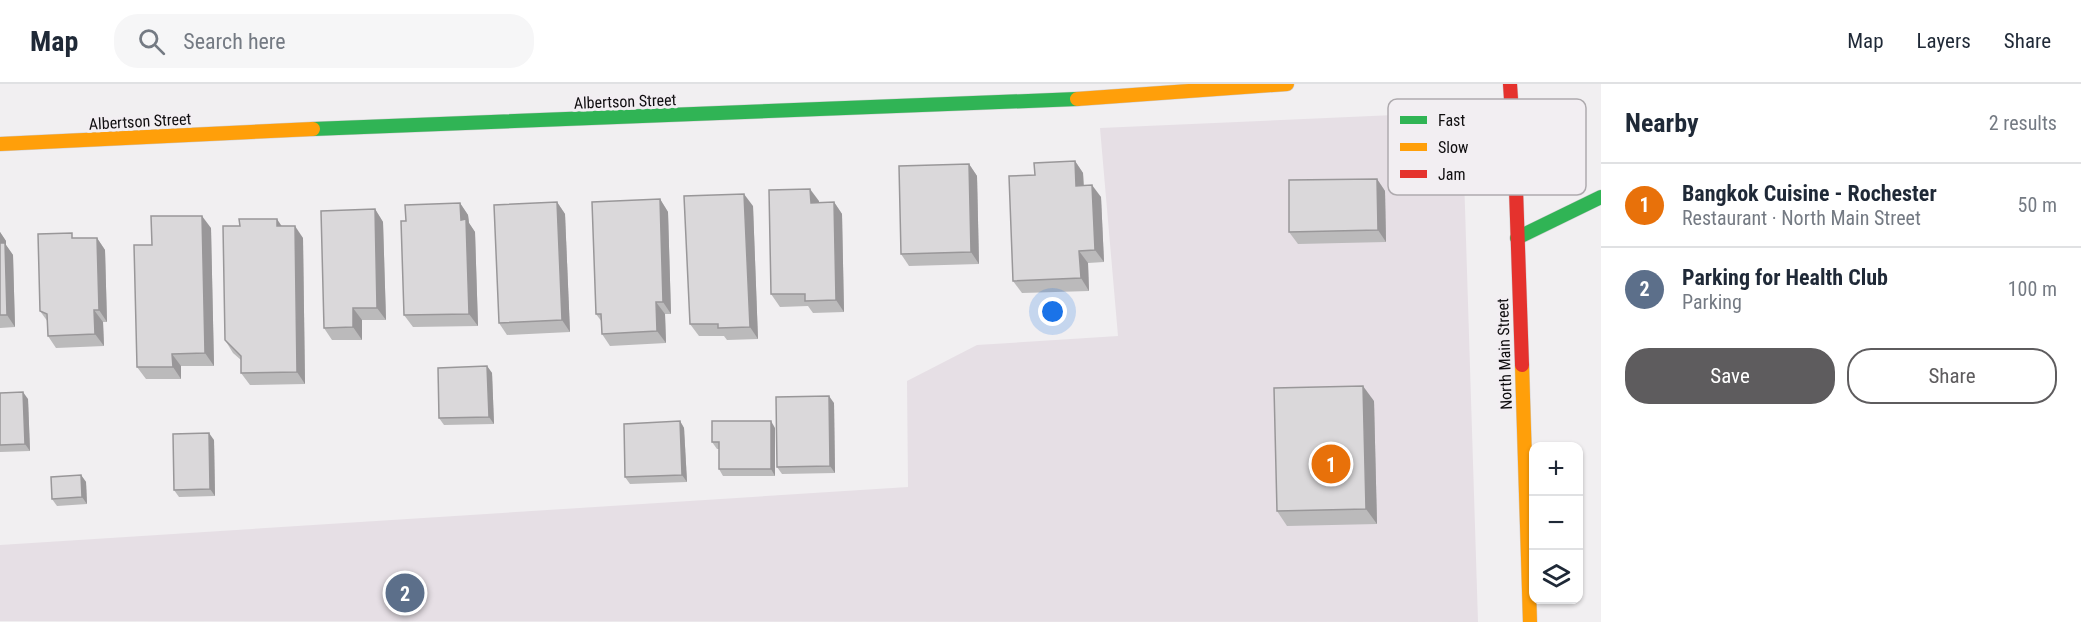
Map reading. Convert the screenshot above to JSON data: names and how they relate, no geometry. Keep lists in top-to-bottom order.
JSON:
{
  "streets": {
    "street": ["Albertson Street", "North Main Street"]
  },
  "legend": ["Fast", "Slow", "Jam"],
  "page": {
    "header": "Map",
    "search": "Search here",
    "nav": ["Map", "Layers", "Share"],
    "heading": ["Nearby", "2 results"],
    "list": [
      {
        "mark": "1",
        "name": "Bangkok Cuisine - Rochester",
        "note": "Restaurant · North Main Street",
        "value": "50 m"
      },
      {
        "mark": "2",
        "name": "Parking for Health Club",
        "note": "Parking",
        "value": "100 m"
      }
    ],
    "buttons": ["Save", "Share"],
    "map_buttons": ["+", "−"],
    "pins": ["1", "2"]
  }
}
